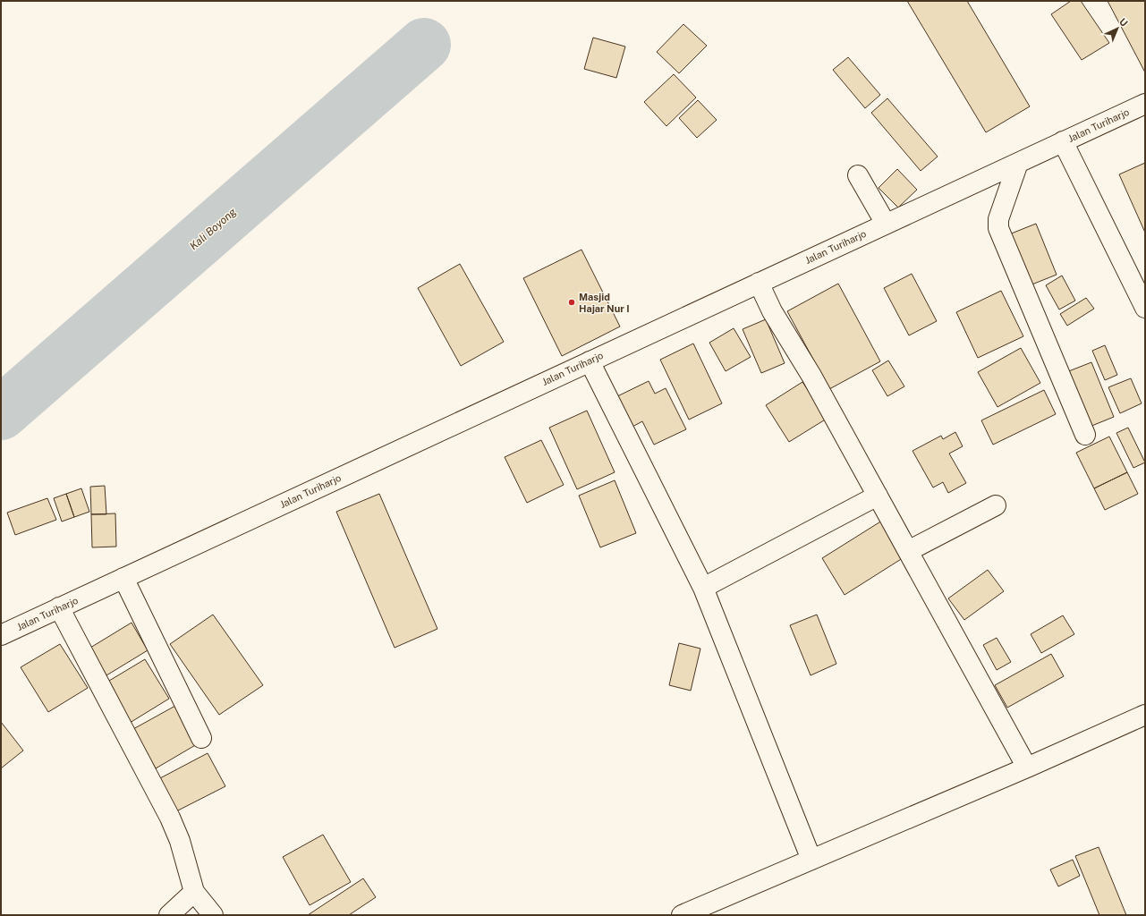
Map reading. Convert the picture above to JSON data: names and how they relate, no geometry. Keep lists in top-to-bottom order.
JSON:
{
  "streets": {
    "street": ["Jalan Turiharjo"]
  },
  "water": ["Kali Boyong"],
  "places": ["Masjid Hajar Nur I"],
  "north": "top right"
}
